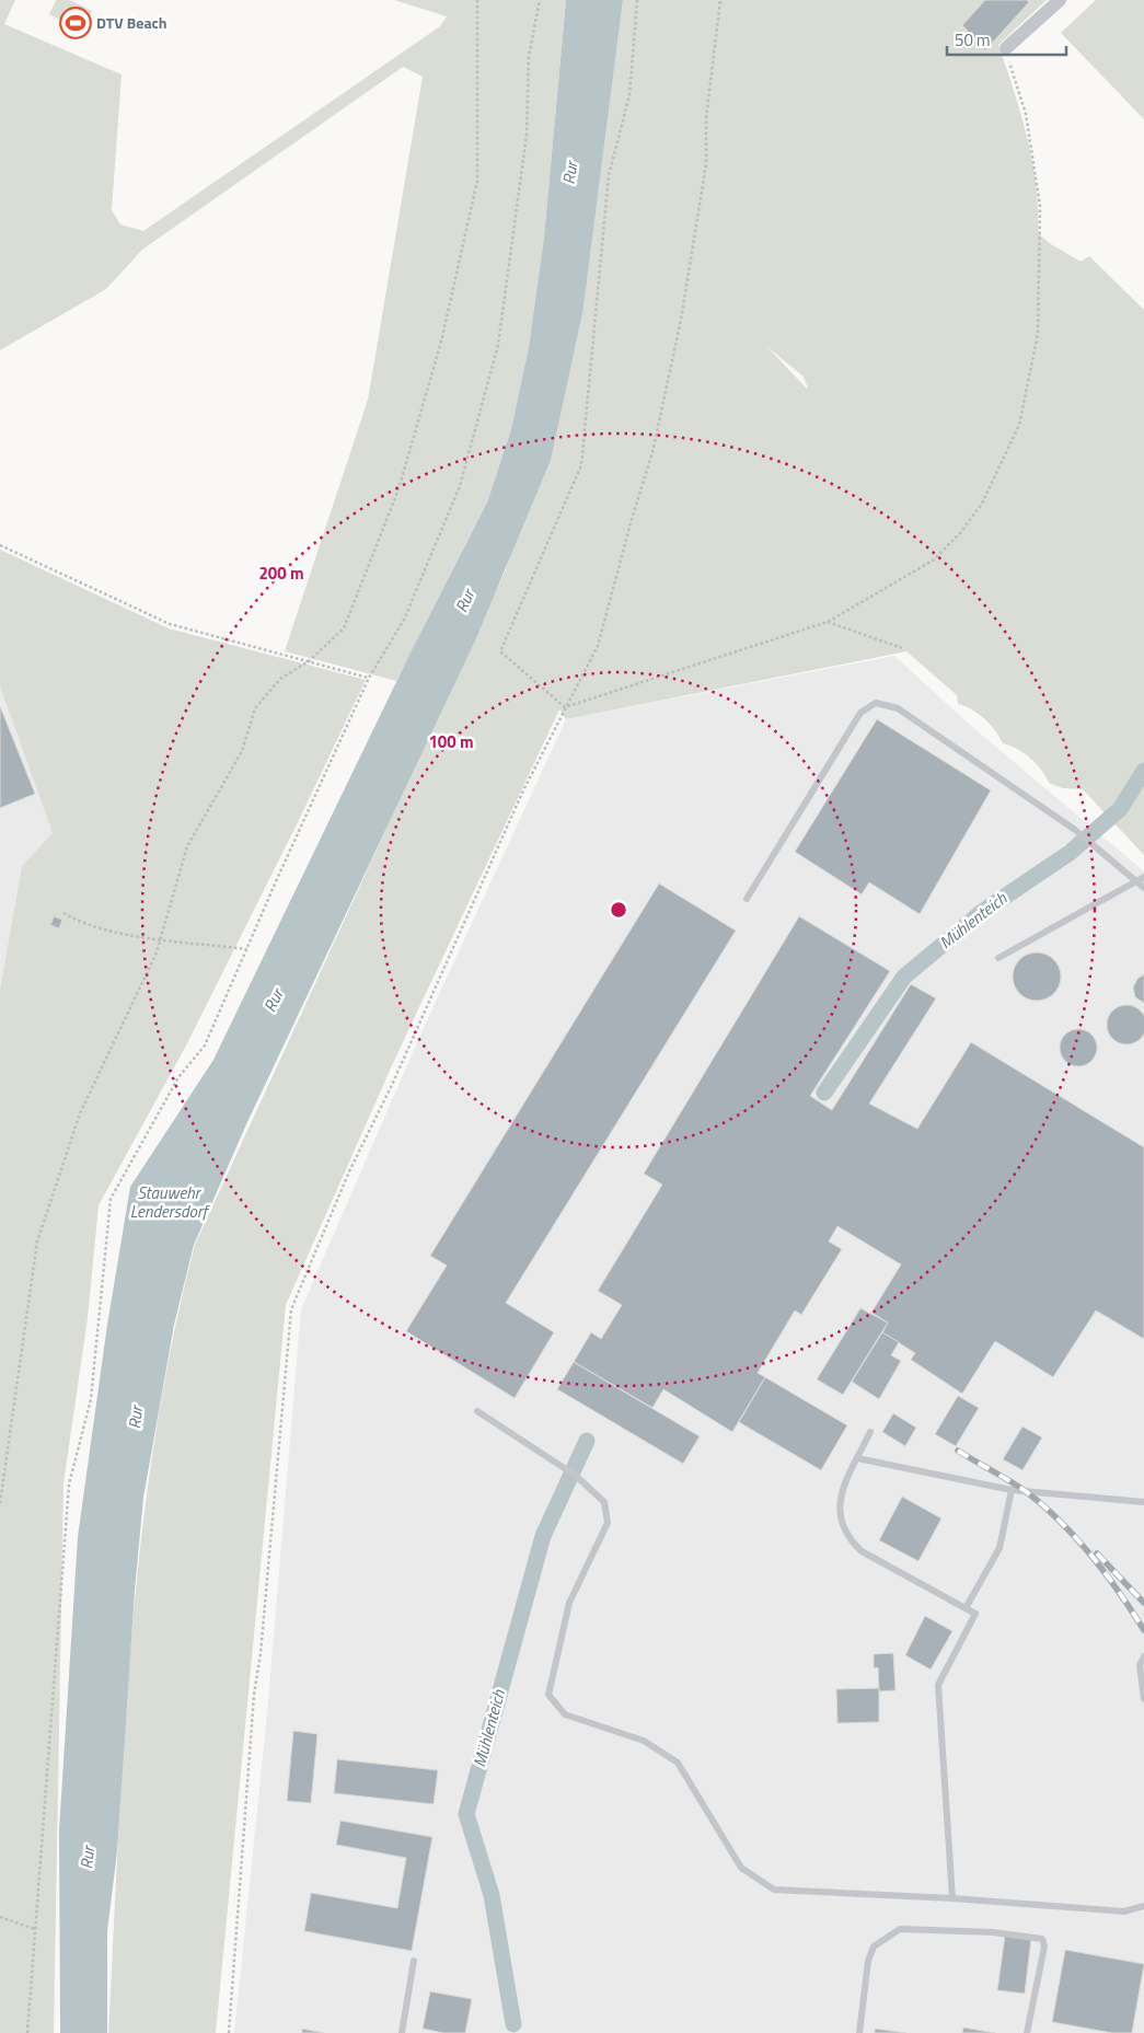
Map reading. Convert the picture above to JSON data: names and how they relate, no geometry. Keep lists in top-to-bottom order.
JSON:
{
  "water": ["Rur", "Mühlenteich", "Stauwehr Lendersdorf"],
  "places": {
    "sports": ["DTV Beach"]
  },
  "scale_bar": "50 m",
  "rings": ["200 m", "100 m"]
}
